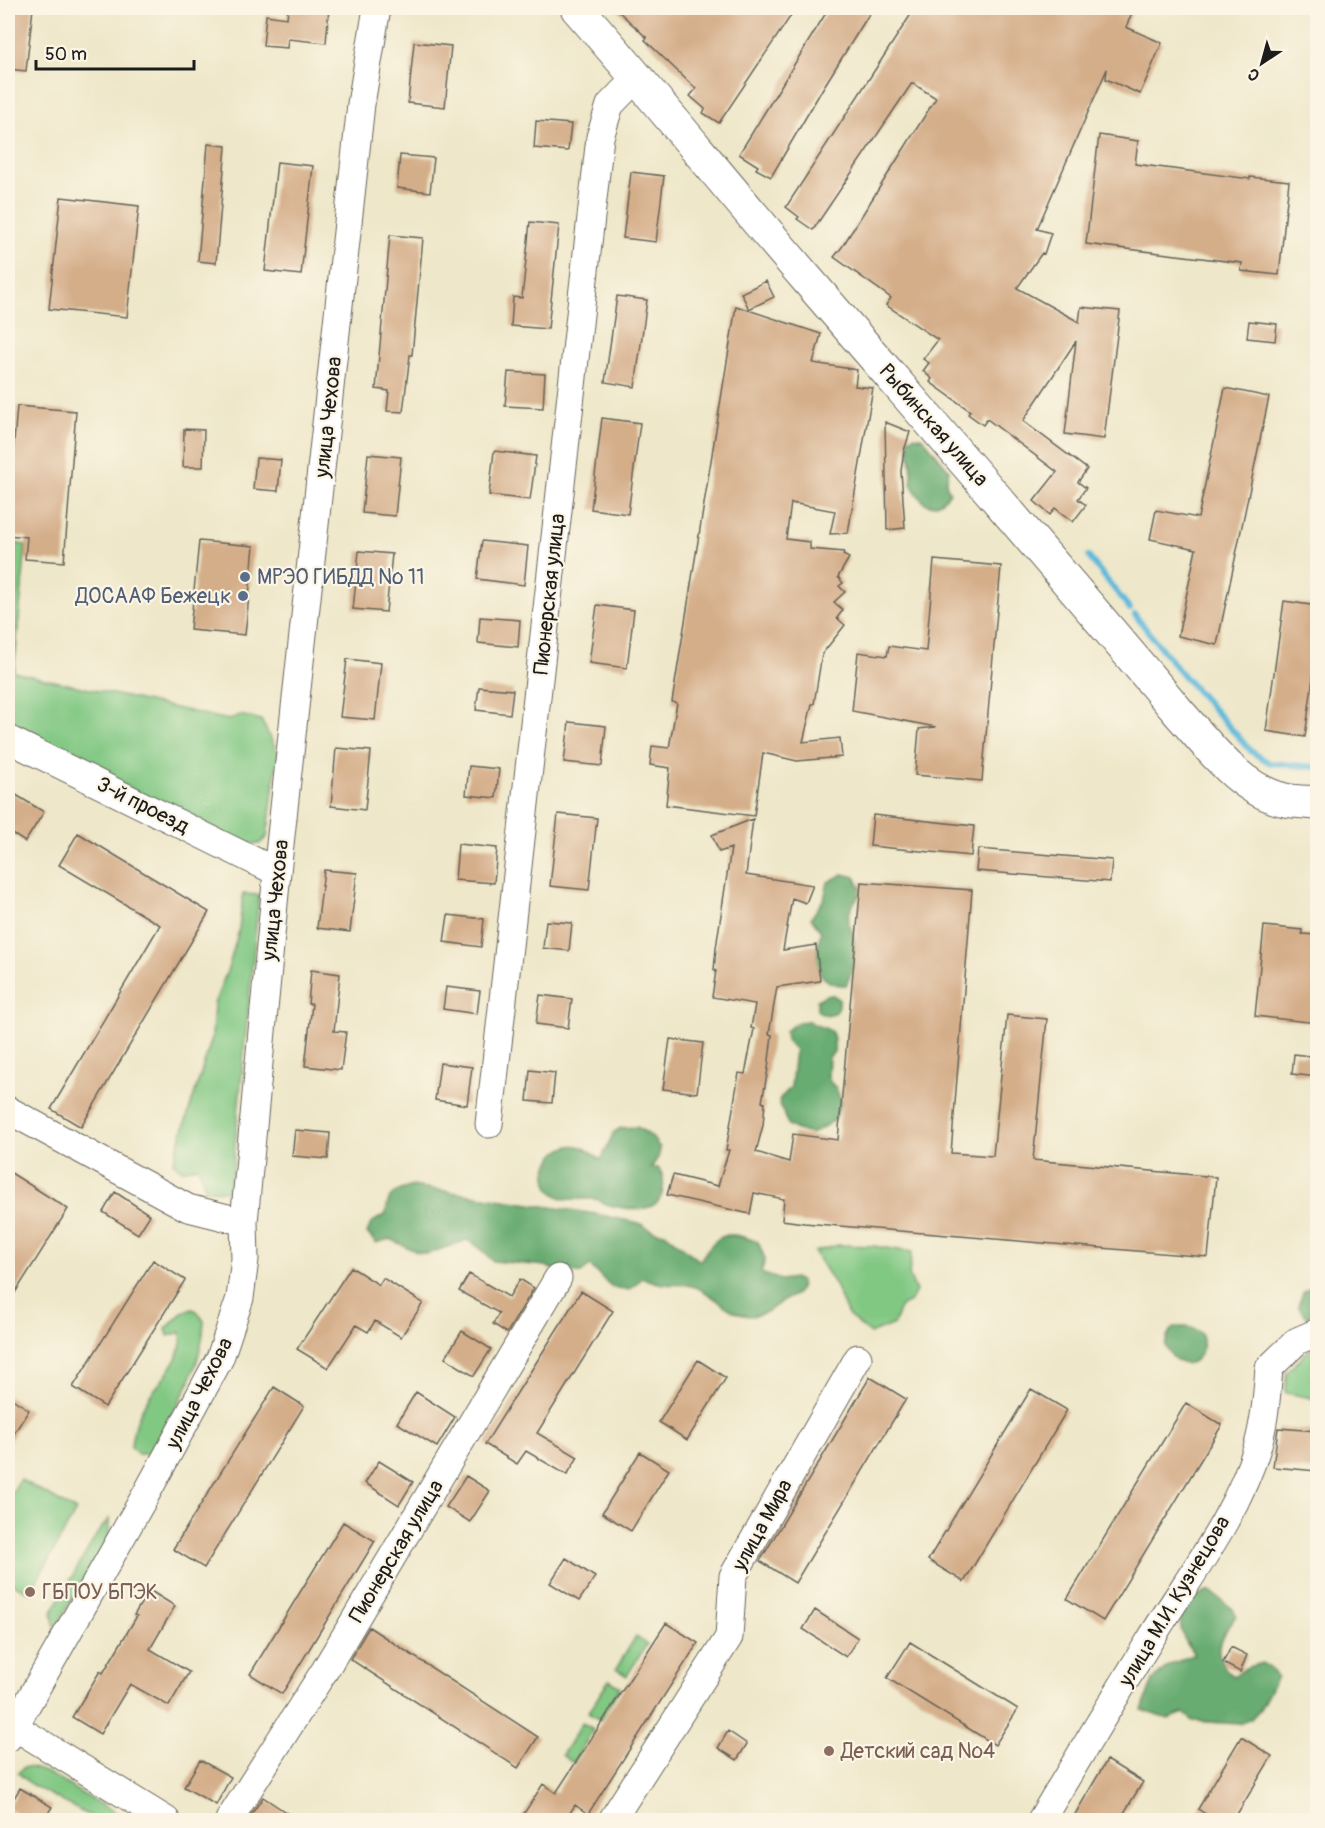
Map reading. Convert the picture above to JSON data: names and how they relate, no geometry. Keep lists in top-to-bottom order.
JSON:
{
  "streets": {
    "main road": ["Рыбинская улица"],
    "street": [
      "улица Чехова",
      "Пионерская улица",
      "3-й проезд",
      "улица Мира",
      "улица М.И. Кузнецова"
    ]
  },
  "crossings": [
    ["улица Чехова", "3-й проезд"],
    ["Рыбинская улица", "Пионерская улица"]
  ],
  "places": [
    "МРЭО ГИБДД № 11",
    "ДОСААФ Бежецк",
    "ГБПОУ БПЭК",
    "Детский сад №4"
  ],
  "scale_bar": "50 m",
  "north": "bottom left"
}
